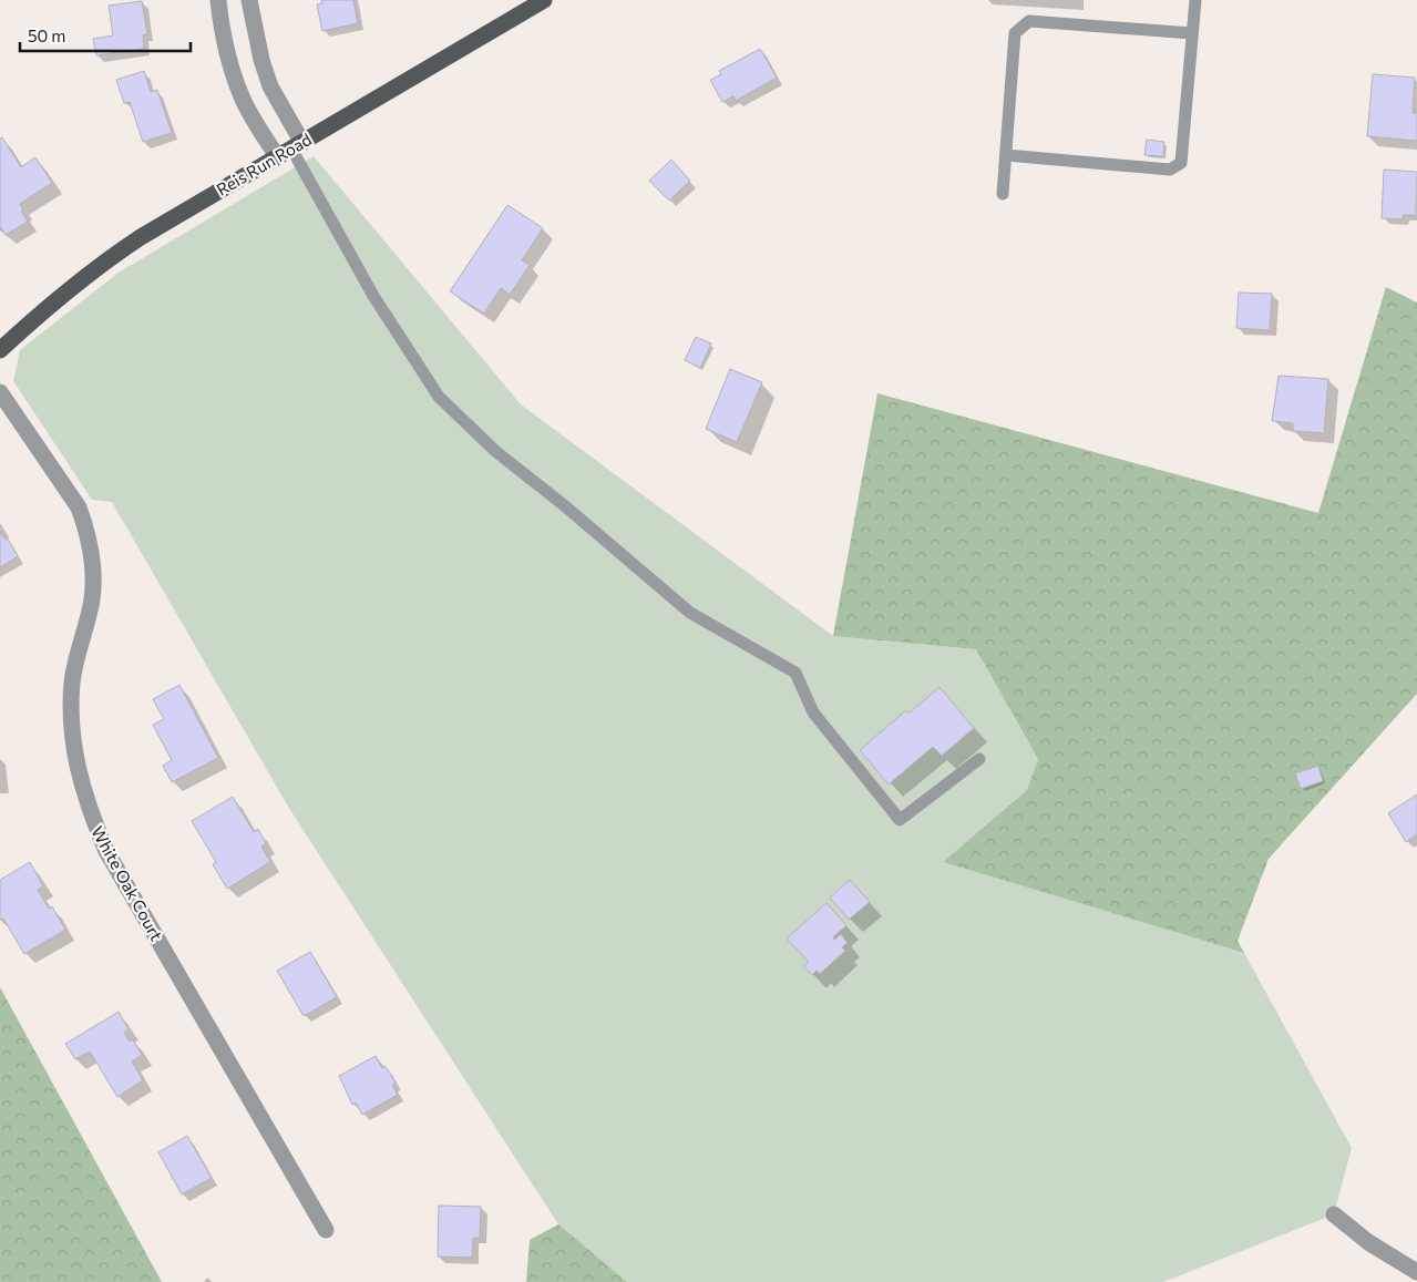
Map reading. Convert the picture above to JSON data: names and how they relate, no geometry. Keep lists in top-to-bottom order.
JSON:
{
  "streets": {
    "main road": ["Reis Run Road"],
    "street": ["White Oak Court"]
  },
  "scale_bar": "50 m"
}
